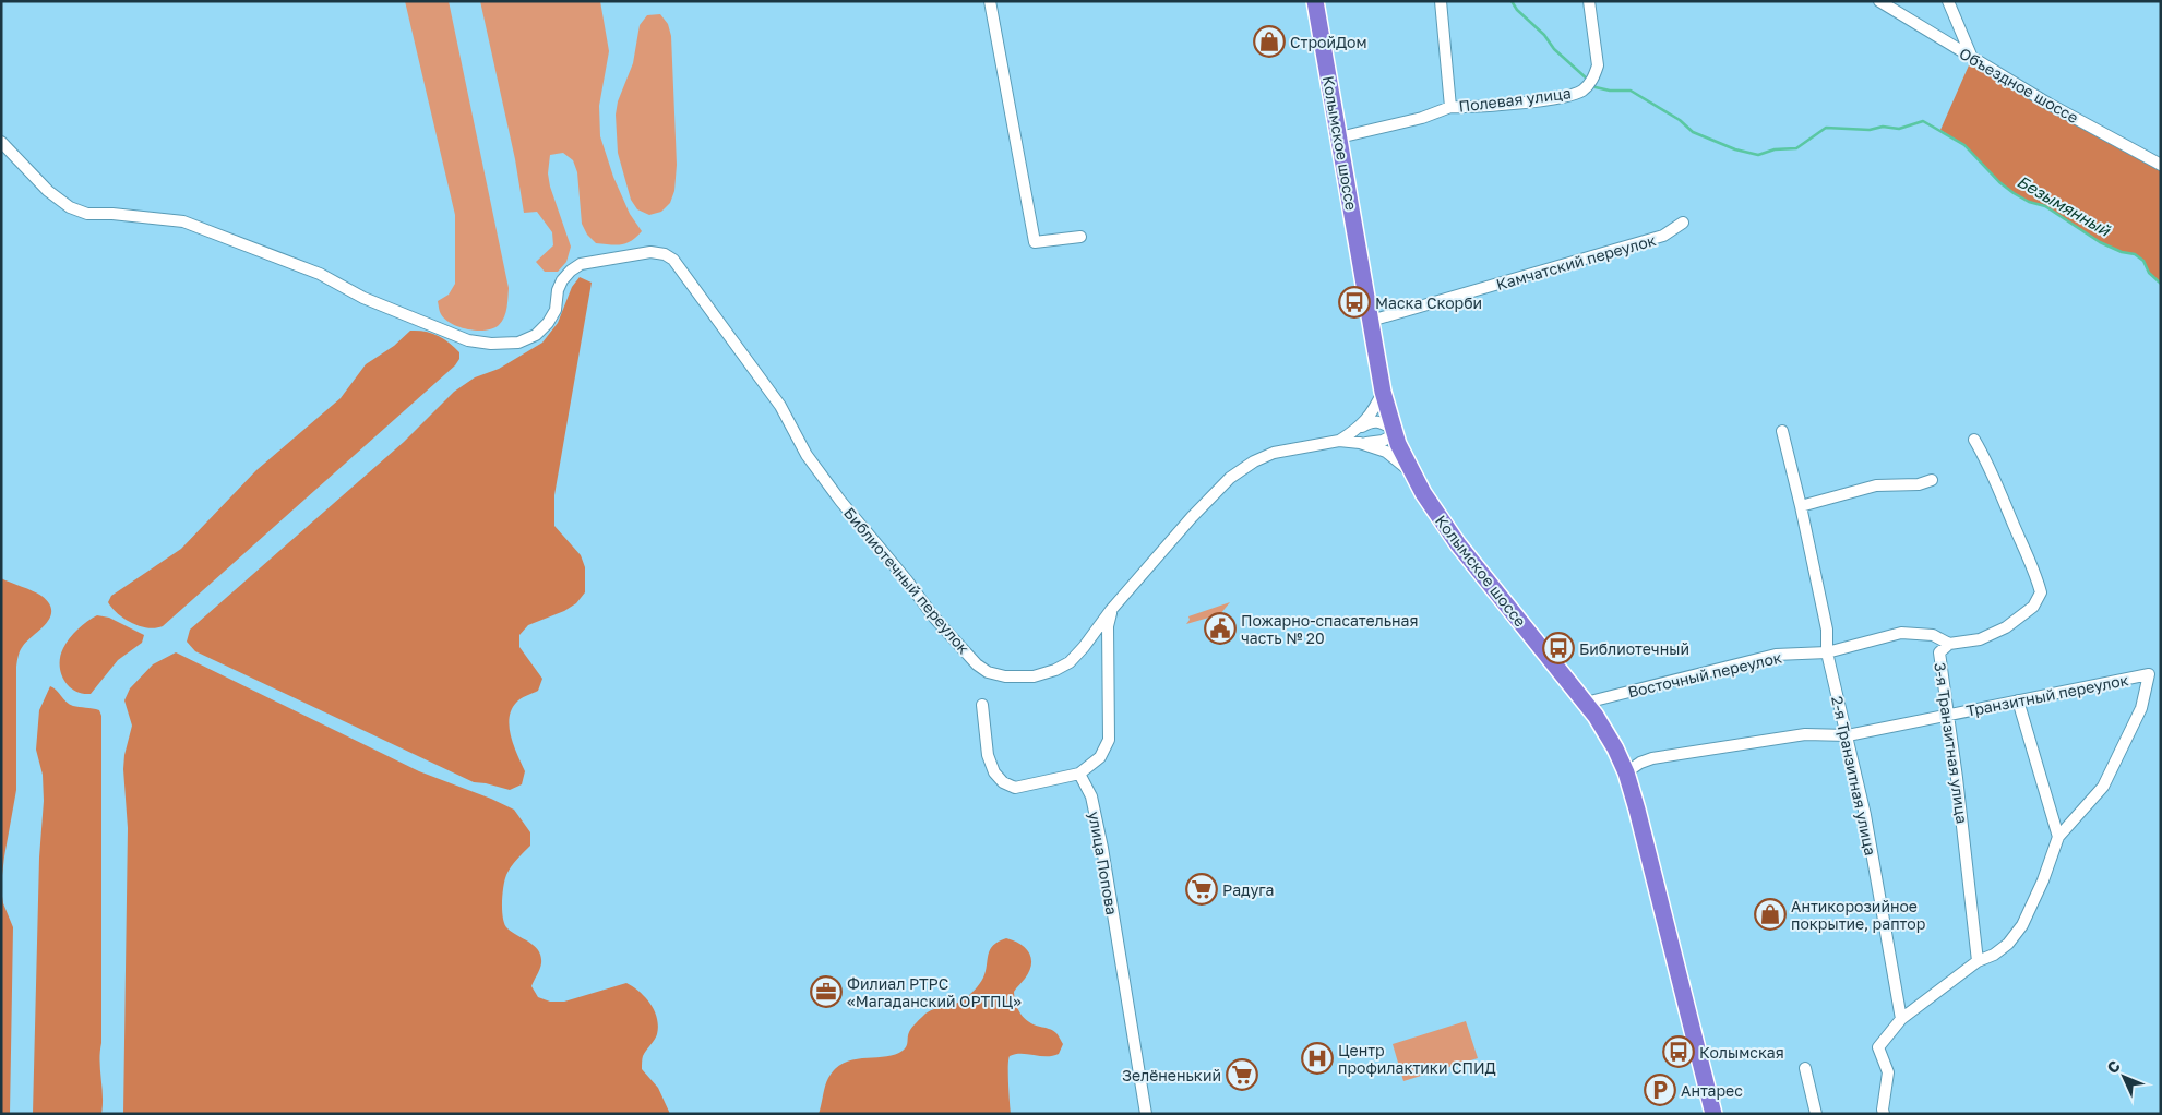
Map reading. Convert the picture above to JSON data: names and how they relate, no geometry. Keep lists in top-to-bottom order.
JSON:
{
  "streets": {
    "highway": ["Колымское шоссе"],
    "street": [
      "Объездное шоссе",
      "Полевая улица",
      "Камчатский переулок",
      "Библиотечный переулок",
      "Восточный переулок",
      "Транзитный переулок",
      "3-я Транзитная улица",
      "2-я Транзитная улица",
      "улица Попова"
    ]
  },
  "crossings": [
    ["Колымское шоссе", "Камчатский переулок"],
    ["Колымское шоссе", "Библиотечный переулок"],
    ["Колымское шоссе", "Восточный переулок"],
    ["Колымское шоссе", "Транзитный переулок"],
    ["Восточный переулок", "3-я Транзитная улица"],
    ["Восточный переулок", "2-я Транзитная улица"],
    ["Транзитный переулок", "3-я Транзитная улица"],
    ["Транзитный переулок", "2-я Транзитная улица"]
  ],
  "water": ["Безымянный"],
  "places": {
    "shop": ["СтройДом", "Антикорозийное покрытие, раптор"],
    "bus stop": ["Маска Скорби", "Библиотечный", "Колымская"],
    "public building": ["Пожарно-спасательная часть № 20"],
    "supermarket": ["Радуга", "Зелёненький"],
    "office": ["Филиал РТРС «Магаданский ОРТПЦ»"],
    "hospital": ["Центр профилактики СПИД"],
    "parking": ["Антарес"]
  },
  "north": "top left"
}
